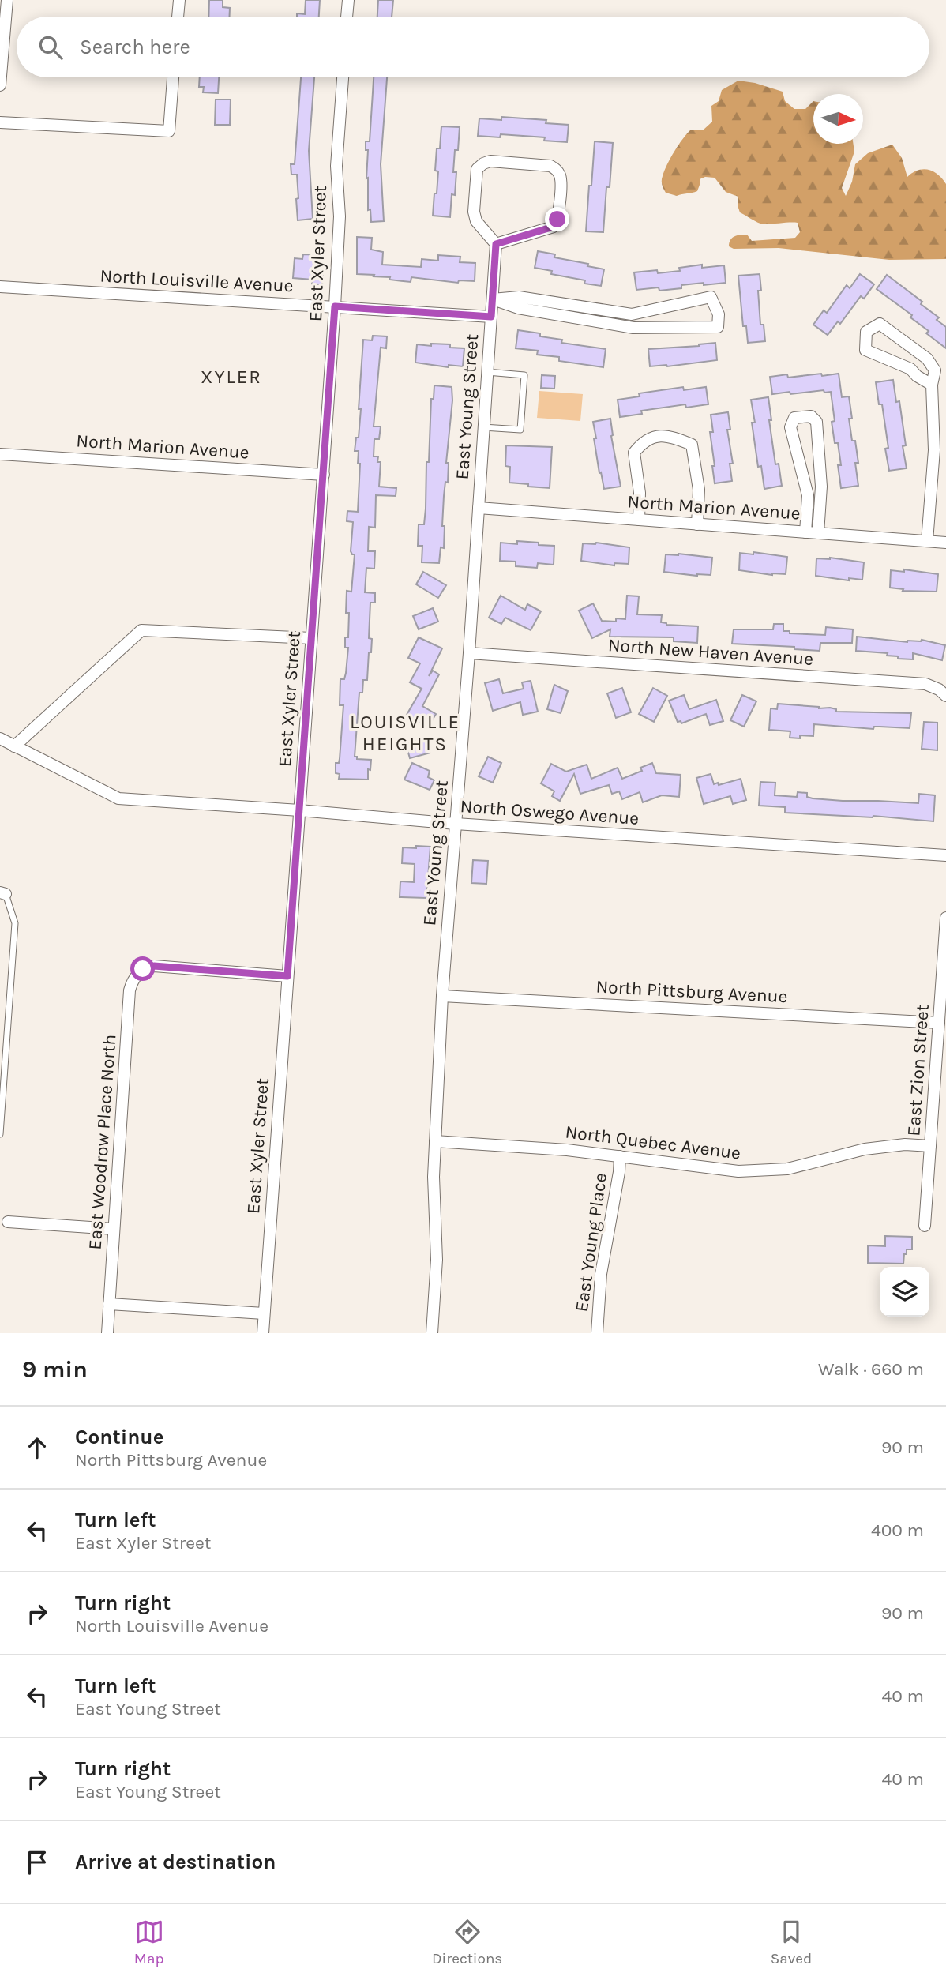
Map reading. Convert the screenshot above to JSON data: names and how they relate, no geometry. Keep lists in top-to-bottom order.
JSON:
{
  "streets": {
    "street": [
      "East Xyler Street",
      "North Louisville Avenue",
      "East Young Street",
      "North Marion Avenue",
      "North New Haven Avenue",
      "North Oswego Avenue",
      "North Pittsburg Avenue",
      "East Zion Street",
      "East Woodrow Place North",
      "North Quebec Avenue",
      "East Young Place"
    ]
  },
  "crossings": [
    ["East Xyler Street", "North Louisville Avenue"],
    ["East Xyler Street", "North Marion Avenue"],
    ["East Xyler Street", "North Oswego Avenue"],
    ["East Xyler Street", "East Woodrow Place North"],
    ["North Louisville Avenue", "East Young Street"],
    ["East Young Street", "North Marion Avenue"],
    ["East Young Street", "North New Haven Avenue"],
    ["East Young Street", "North Oswego Avenue"],
    ["East Young Street", "North Pittsburg Avenue"],
    ["East Young Street", "North Quebec Avenue"],
    ["North Pittsburg Avenue", "East Zion Street"],
    ["East Zion Street", "North Quebec Avenue"],
    ["North Quebec Avenue", "East Young Place"]
  ],
  "districts": ["XYLER", "LOUISVILLE HEIGHTS"],
  "north": "right",
  "page": {
    "search": "Search here",
    "heading": ["9 min", "Walk · 660 m"],
    "list": [
      ["Continue", "North Pittsburg Avenue", "90 m"],
      ["Turn left", "East Xyler Street", "400 m"],
      ["Turn right", "North Louisville Avenue", "90 m"],
      ["Turn left", "East Young Street", "40 m"],
      ["Turn right", "East Young Street", "40 m"],
      "Arrive at destination"
    ],
    "nav": ["Map", "Directions", "Saved"]
  }
}
